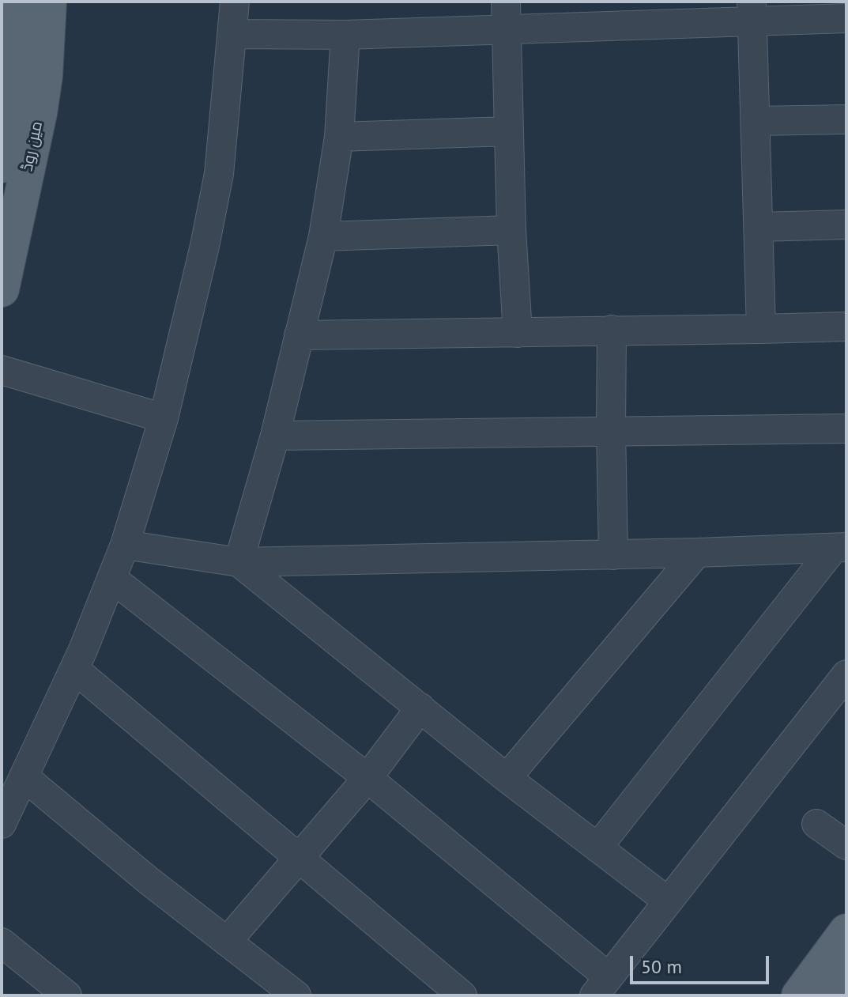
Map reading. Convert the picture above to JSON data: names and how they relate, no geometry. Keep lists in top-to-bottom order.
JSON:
{
  "streets": {
    "main road": ["مین روڈ"]
  },
  "scale_bar": "50 m"
}
